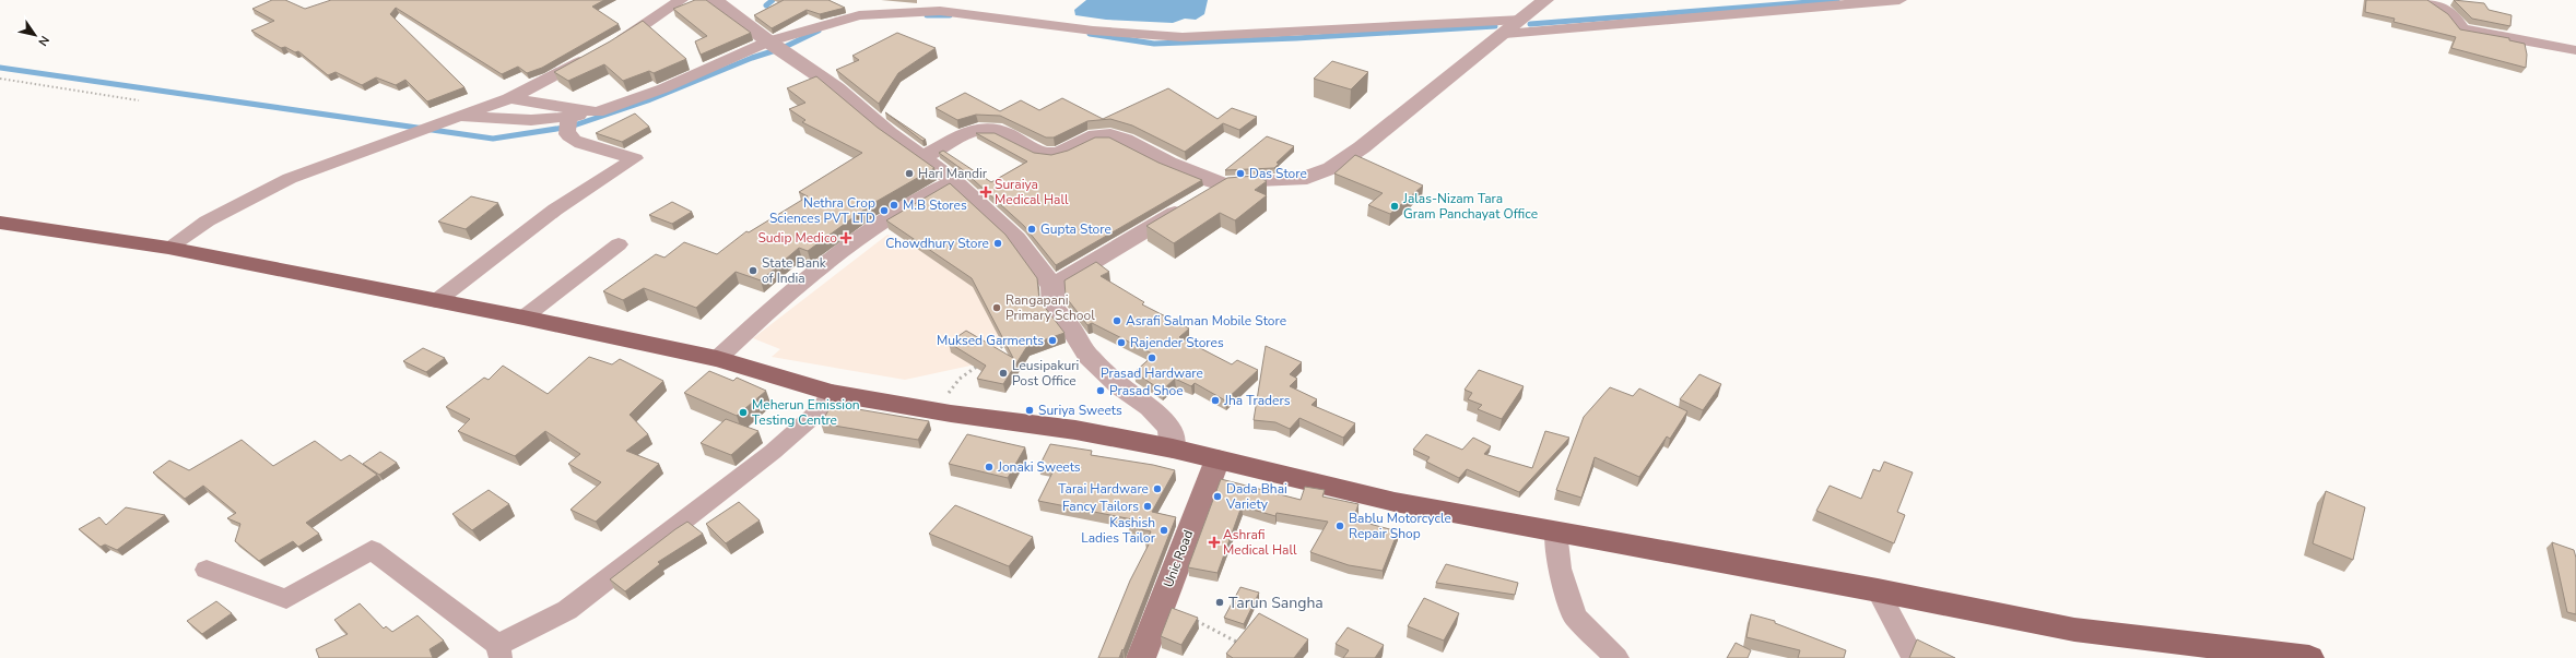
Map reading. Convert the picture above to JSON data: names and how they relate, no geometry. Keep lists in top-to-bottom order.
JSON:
{
  "streets": {
    "main road": ["Unic Road"]
  },
  "places": {
    "other": [
      "Hari Mandir",
      "Das Store",
      "M.B Stores",
      "Jalas-Nizam Tara Gram Panchayat Office",
      "Nethra Crop Sciences PVT LTD",
      "Gupta Store",
      "Chowdhury Store",
      "State Bank of India",
      "Rangapani Primary School",
      "Asrafi Salman Mobile Store",
      "Muksed Garments",
      "Rajender Stores",
      "Prasad Hardware",
      "Leusipakuri Post Office",
      "Prasad Shoe",
      "Jha Traders",
      "Suriya Sweets",
      "Meherun Emission Testing Centre",
      "Jonaki Sweets",
      "Tarai Hardware",
      "Dada Bhai Variety",
      "Fancy Tailors",
      "Bablu Motorcycle Repair Shop",
      "Kashish Ladies Tailor",
      "Tarun Sangha"
    ],
    "health": ["Suraiya Medical Hall", "Sudip Medico", "Ashrafi Medical Hall"]
  },
  "north": "bottom right"
}
